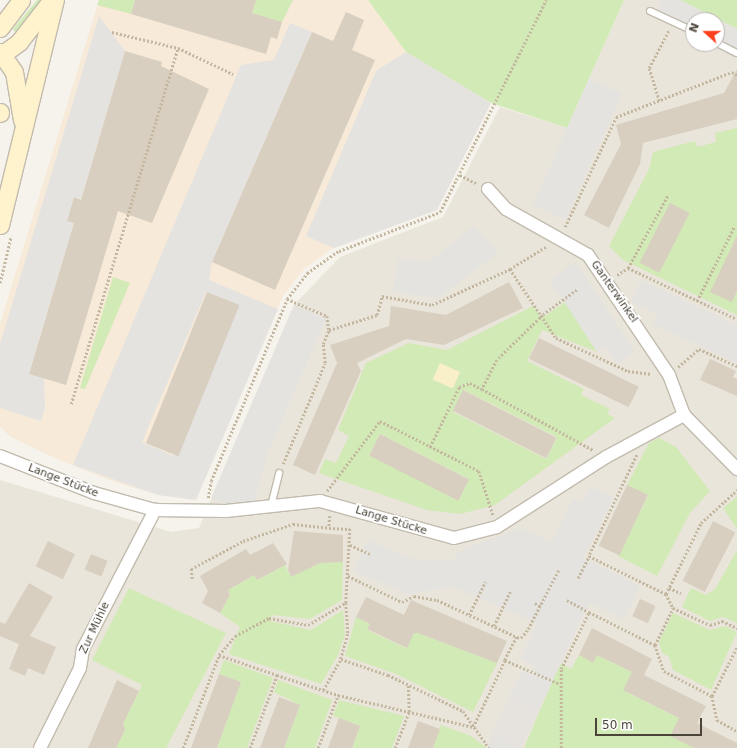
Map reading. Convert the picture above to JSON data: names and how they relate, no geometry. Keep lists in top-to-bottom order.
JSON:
{
  "streets": {
    "street": ["Ganterwinkel", "Lange Stücke", "Zur Mühle"]
  },
  "crossings": [
    ["Ganterwinkel", "Lange Stücke"],
    ["Lange Stücke", "Zur Mühle"]
  ],
  "scale_bar": "50 m",
  "north": "left"
}
